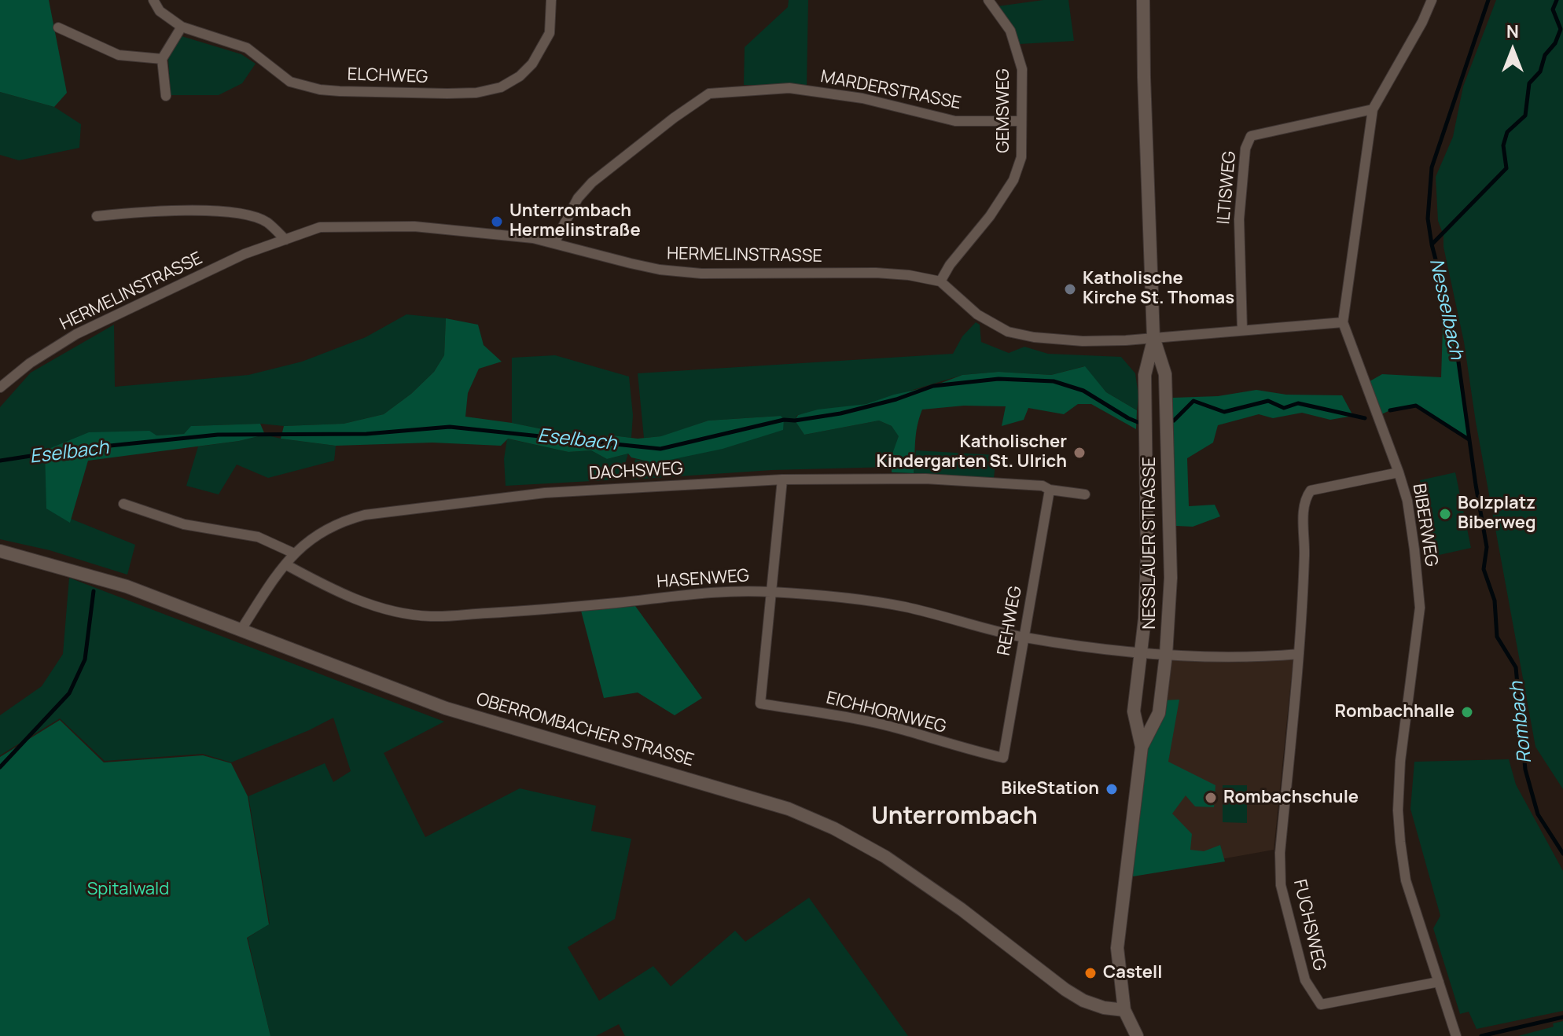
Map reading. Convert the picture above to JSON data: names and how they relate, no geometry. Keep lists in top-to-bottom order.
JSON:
{
  "streets": {
    "main road": ["NESSLAUER STRASSE", "OBERROMBACHER STRASSE"],
    "street": [
      "ELCHWEG",
      "MARDERSTRASSE",
      "GEMSWEG",
      "ILTISWEG",
      "HERMELINSTRASSE",
      "DACHSWEG",
      "BIBERWEG",
      "HASENWEG",
      "REHWEG",
      "EICHHORNWEG",
      "FUCHSWEG"
    ]
  },
  "crossings": [
    ["MARDERSTRASSE", "GEMSWEG"],
    ["MARDERSTRASSE", "HERMELINSTRASSE"],
    ["GEMSWEG", "HERMELINSTRASSE"],
    ["ILTISWEG", "BIBERWEG"],
    ["DACHSWEG", "HASENWEG"],
    ["DACHSWEG", "REHWEG"],
    ["DACHSWEG", "OBERROMBACHER STRASSE"],
    ["BIBERWEG", "FUCHSWEG"],
    ["NESSLAUER STRASSE", "HASENWEG"],
    ["NESSLAUER STRASSE", "OBERROMBACHER STRASSE"],
    ["HASENWEG", "REHWEG"],
    ["HASENWEG", "EICHHORNWEG"],
    ["REHWEG", "EICHHORNWEG"]
  ],
  "districts": ["Unterrombach"],
  "water": ["Nesselbach", "Eselbach", "Rombach"],
  "parks": ["Spitalwald"],
  "places": [
    "Unterrombach Hermelinstraße",
    "Katholische Kirche St. Thomas",
    "Katholischer Kindergarten St. Ulrich",
    "Bolzplatz Biberweg",
    "Rombachhalle",
    "BikeStation",
    "Rombachschule",
    "Castell"
  ],
  "north": "top"
}
